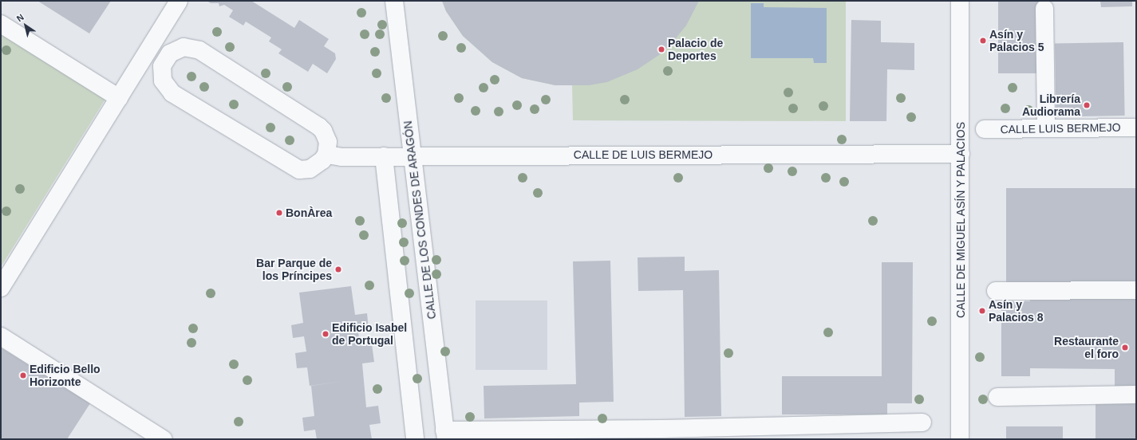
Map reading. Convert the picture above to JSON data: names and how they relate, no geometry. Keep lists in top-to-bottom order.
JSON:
{
  "streets": {
    "street": [
      "CALLE LUIS BERMEJO",
      "CALLE DE LUIS BERMEJO",
      "CALLE DE LOS CONDES DE ARAGÓN",
      "CALLE DE MIGUEL ASÍN Y PALACIOS"
    ]
  },
  "crossings": [
    ["CALLE DE LUIS BERMEJO", "CALLE DE LOS CONDES DE ARAGÓN"],
    ["CALLE DE LUIS BERMEJO", "CALLE DE MIGUEL ASÍN Y PALACIOS"]
  ],
  "places": [
    "Asín y Palacios 5",
    "Palacio de Deportes",
    "Librería Audiorama",
    "BonÀrea",
    "Bar Parque de los Príncipes",
    "Asín y Palacios 8",
    "Edificio Isabel de Portugal",
    "Restaurante el foro",
    "Edificio Bello Horizonte"
  ],
  "north": "top left"
}
